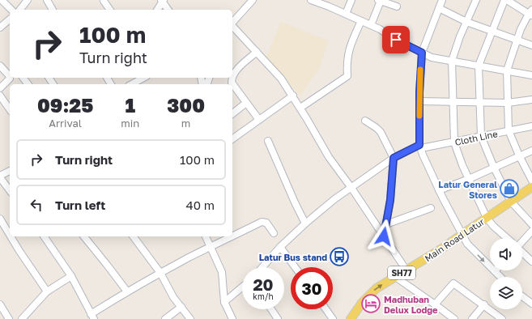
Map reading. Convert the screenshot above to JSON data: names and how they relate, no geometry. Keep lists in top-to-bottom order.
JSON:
{
  "streets": {
    "main road": ["Main Road Latur", "SH77"],
    "street": ["Cloth Line"]
  },
  "places": {
    "shop": ["Latur General Stores"],
    "bus stop": ["Latur Bus stand"],
    "hotel": ["Madhuban Delux Lodge"]
  },
  "page": {
    "turn": ["100 m", "Turn right"],
    "eta": [
      "09:25",
      "Arrival",
      "1",
      "min",
      "300",
      "m"
    ],
    "list": [
      {
        "name": "Turn right",
        "value": "100 m"
      },
      {
        "name": "Turn left",
        "value": "40 m"
      }
    ],
    "speed": "20 km/h",
    "limit": "30"
  }
}
